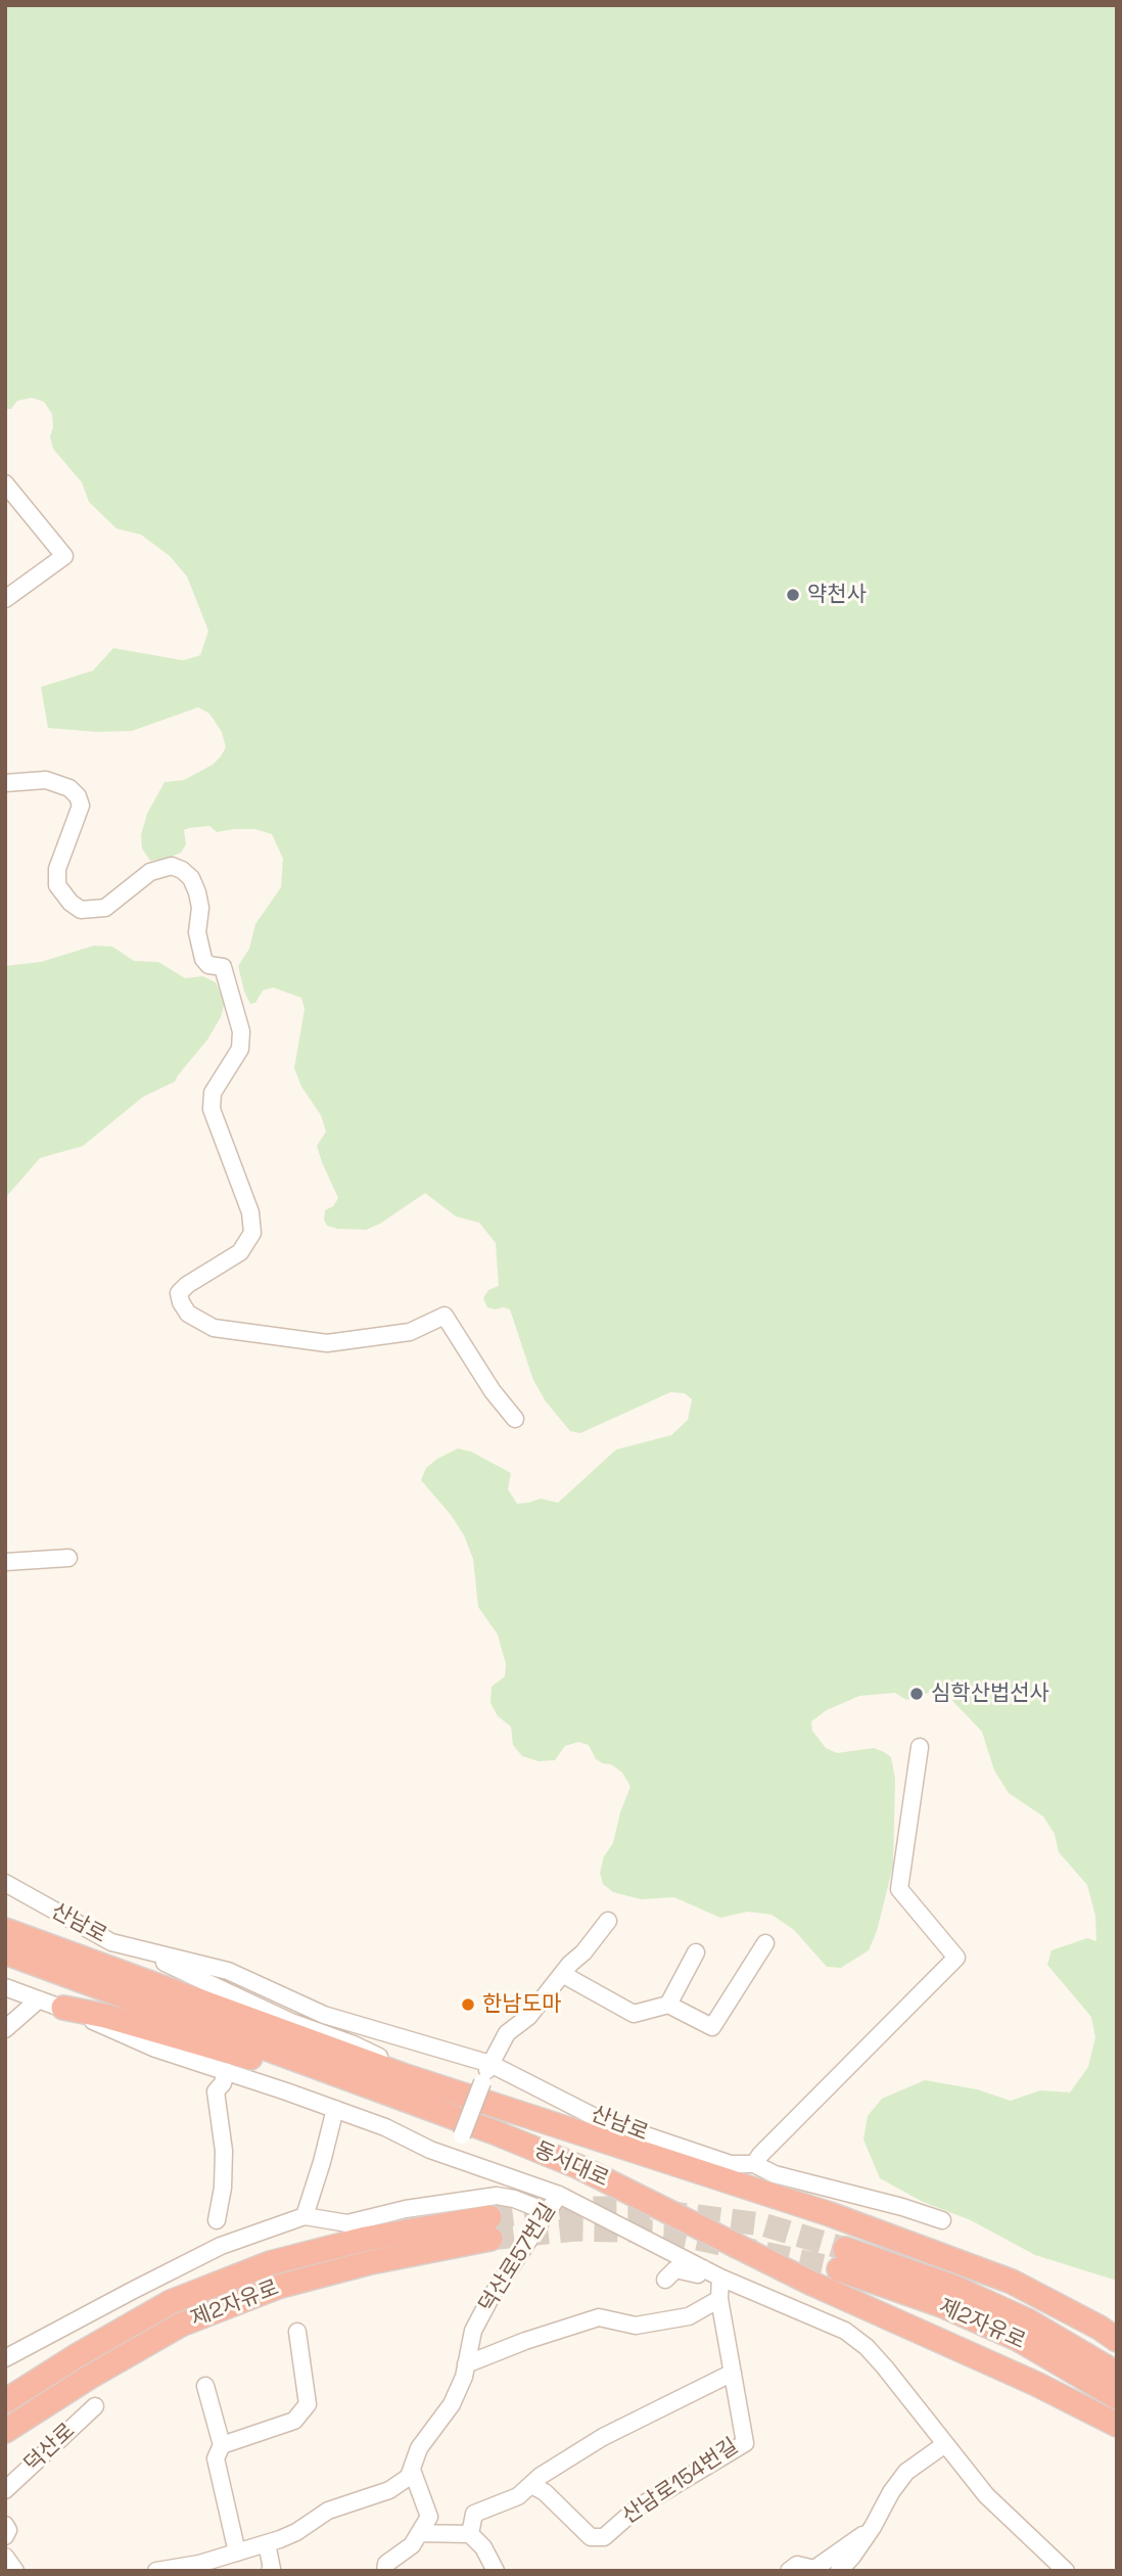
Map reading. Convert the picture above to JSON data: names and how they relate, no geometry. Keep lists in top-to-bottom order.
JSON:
{
  "streets": {
    "highway": ["동서대로", "제2자유로"],
    "street": [
      "산남로",
      "덕산로57번길",
      "덕산로",
      "산남로154번길"
    ]
  },
  "places": ["약천사", "심학산법선사", "한남도마"]
}
